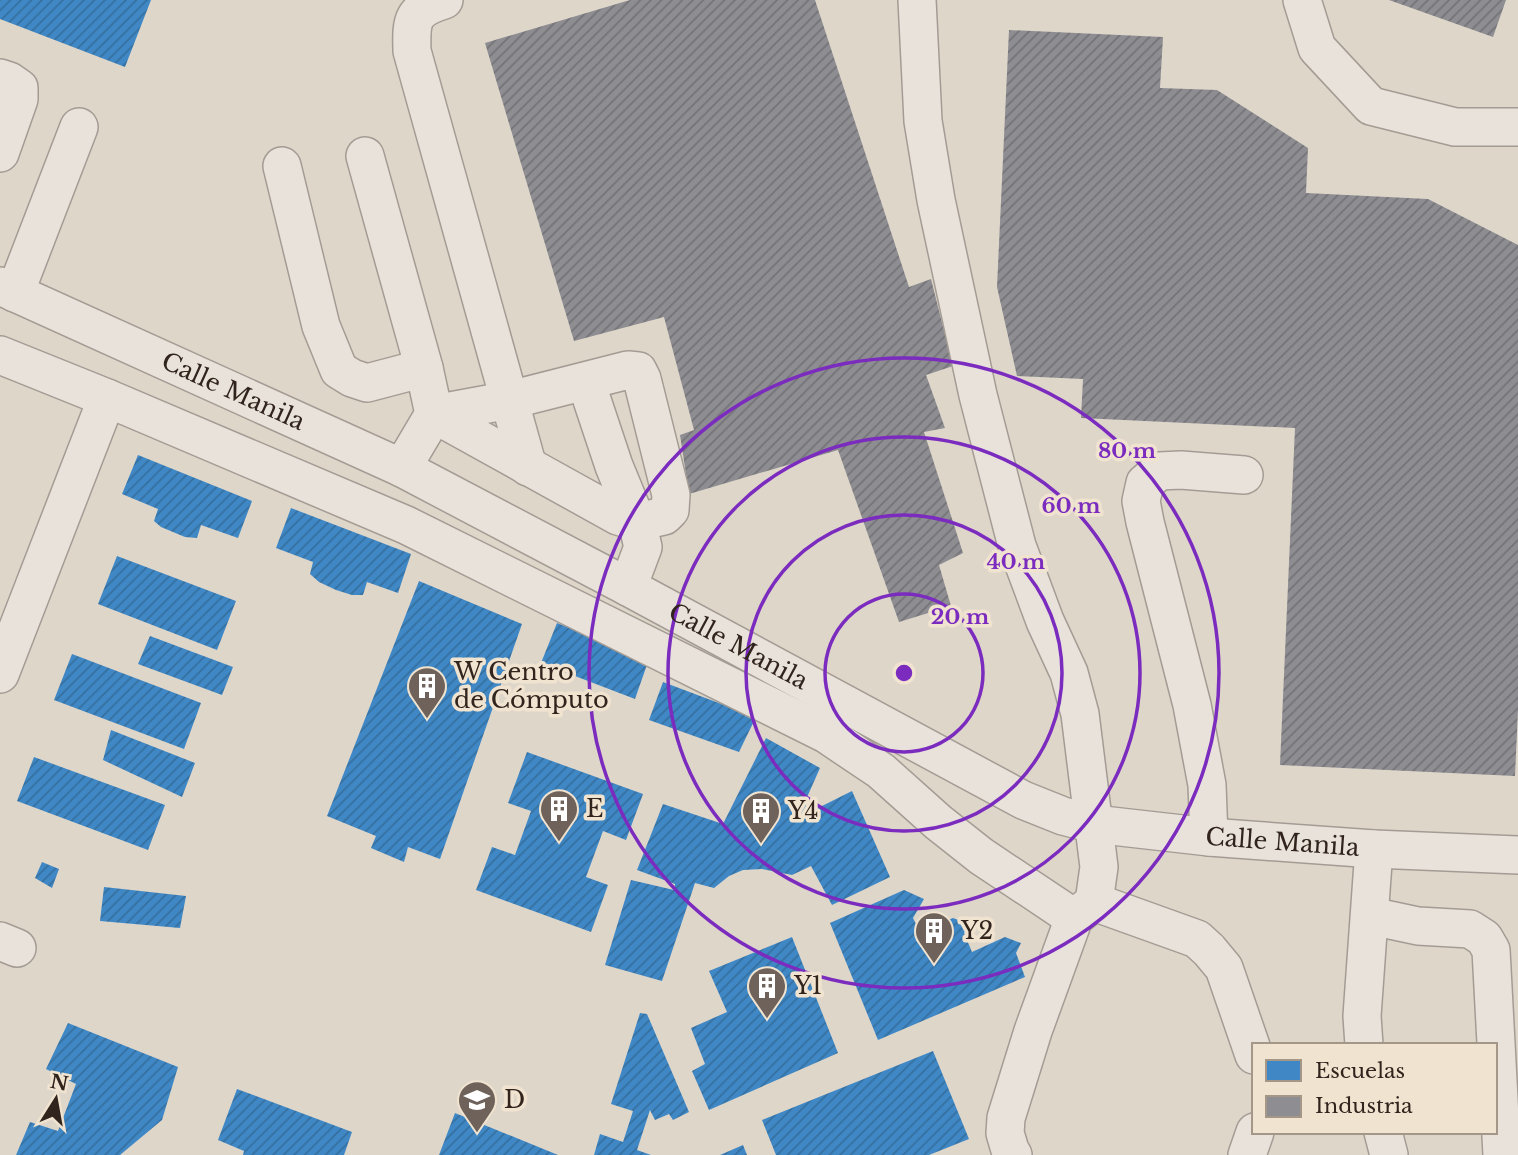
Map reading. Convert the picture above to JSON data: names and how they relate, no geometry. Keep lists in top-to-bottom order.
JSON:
{
  "streets": {
    "street": ["Calle Manila"]
  },
  "places": {
    "building": [
      "W Centro de Cómputo",
      "E",
      "Y4",
      "Y2",
      "Y1"
    ],
    "school or university": ["D"]
  },
  "legend": ["Escuelas", "Industria"],
  "north": "top",
  "rings": [
    "80 m",
    "60 m",
    "40 m",
    "20 m"
  ]
}
